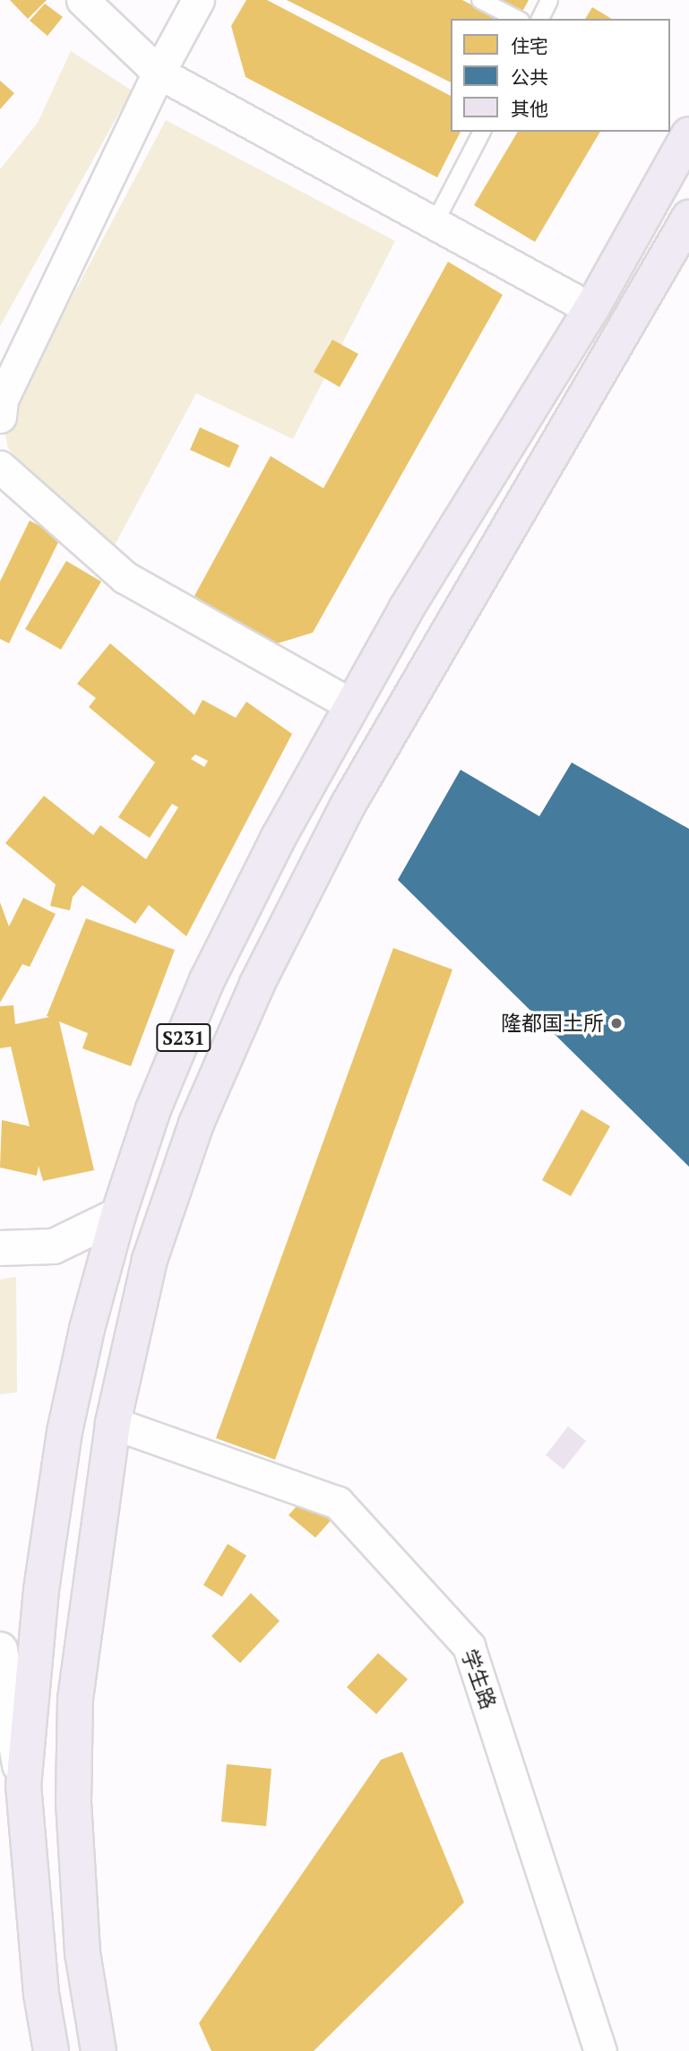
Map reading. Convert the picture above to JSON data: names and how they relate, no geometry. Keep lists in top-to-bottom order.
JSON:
{
  "streets": {
    "main road": ["S231"],
    "street": ["学生路"]
  },
  "crossings": [
    ["S231", "学生路"]
  ],
  "places": ["隆都国土所"],
  "legend": ["住宅", "公共", "其他"]
}
